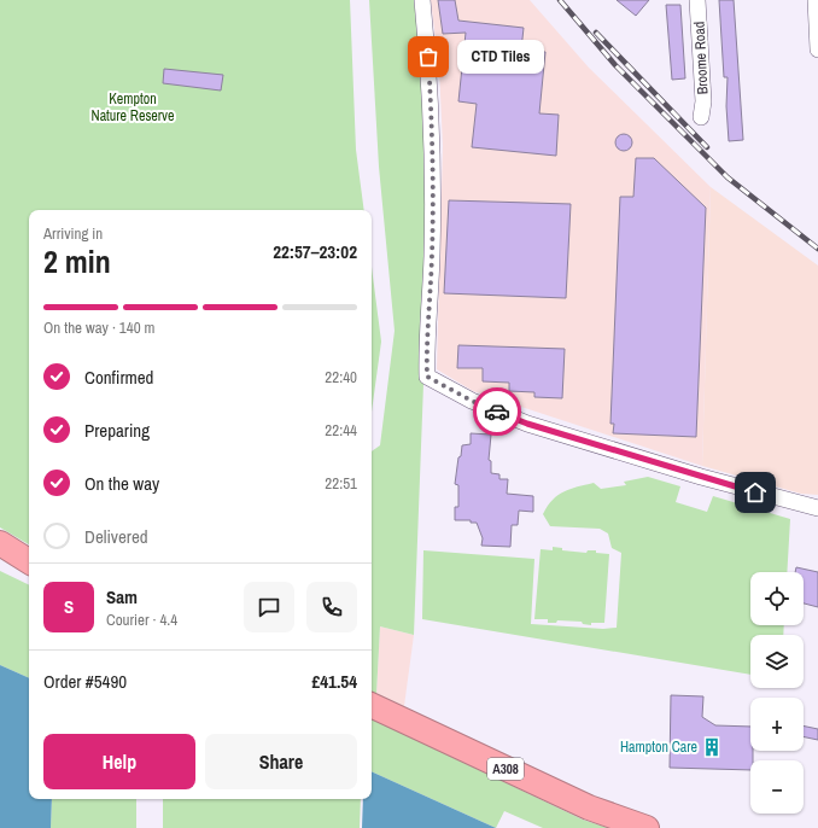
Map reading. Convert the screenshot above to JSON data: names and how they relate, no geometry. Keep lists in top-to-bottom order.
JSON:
{
  "streets": {
    "highway": ["A308"],
    "street": ["Broome Road"]
  },
  "parks": ["Kempton Nature Reserve"],
  "places": {
    "other": ["CTD Tiles"],
    "building": ["Hampton Care"]
  },
  "page": {
    "bubble": "CTD Tiles",
    "heading": ["2 min", "Arriving in", "22:57–23:02"],
    "panel": [
      "Sam",
      "Courier · 4.4",
      "Order #5490",
      "£41.54"
    ],
    "bar": "On the way · 140 m",
    "list": [
      ["Confirmed", "22:40"],
      ["Preparing", "22:44"],
      ["On the way", "22:51"],
      "Delivered"
    ],
    "map_buttons": ["+", "−"],
    "round": "S",
    "buttons": ["Help", "Share"]
  }
}
